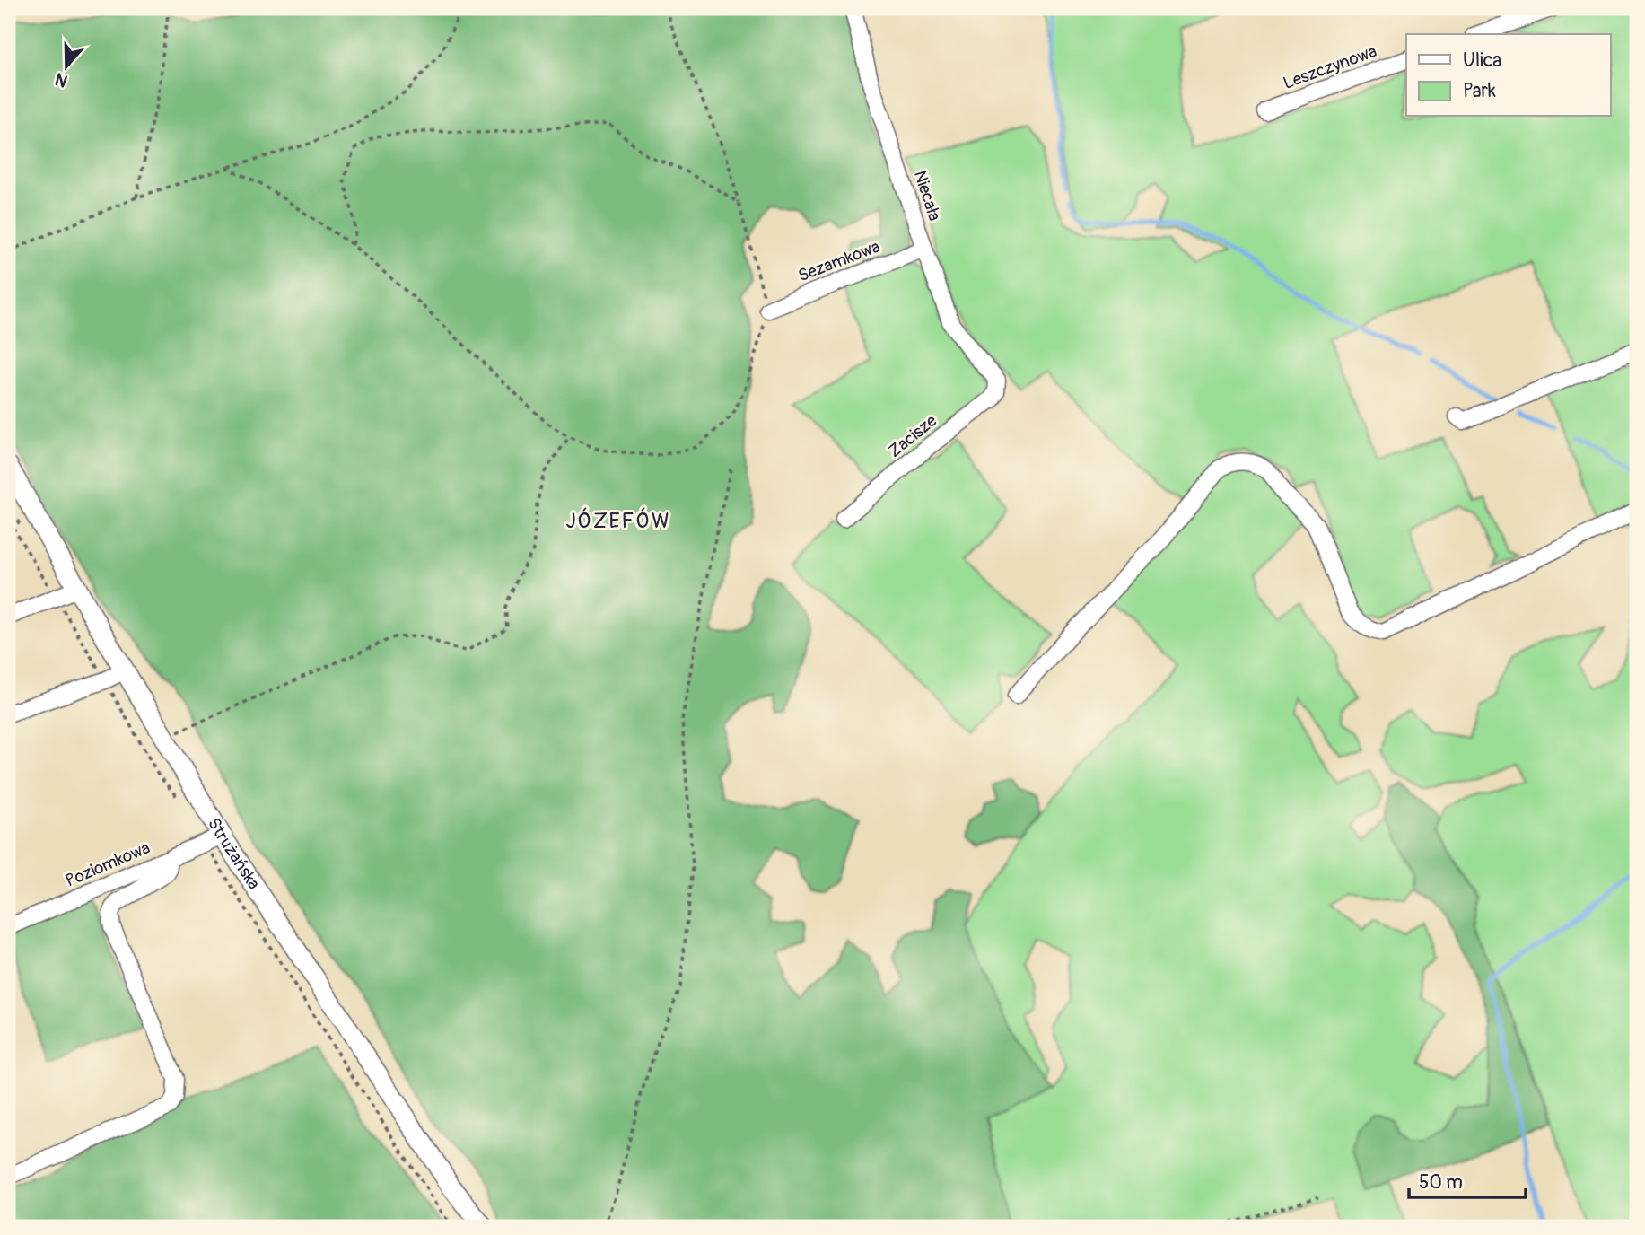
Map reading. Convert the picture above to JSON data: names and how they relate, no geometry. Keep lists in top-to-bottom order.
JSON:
{
  "streets": {
    "main road": ["Strużańska"],
    "street": [
      "Leszczynowa",
      "Niecała",
      "Sezamkowa",
      "Zacisze",
      "Poziomkowa"
    ]
  },
  "crossings": [
    ["Niecała", "Sezamkowa"],
    ["Niecała", "Zacisze"],
    ["Strużańska", "Poziomkowa"]
  ],
  "districts": ["JÓZEFÓW"],
  "legend": ["Ulica", "Park"],
  "scale_bar": "50 m",
  "north": "bottom"
}
